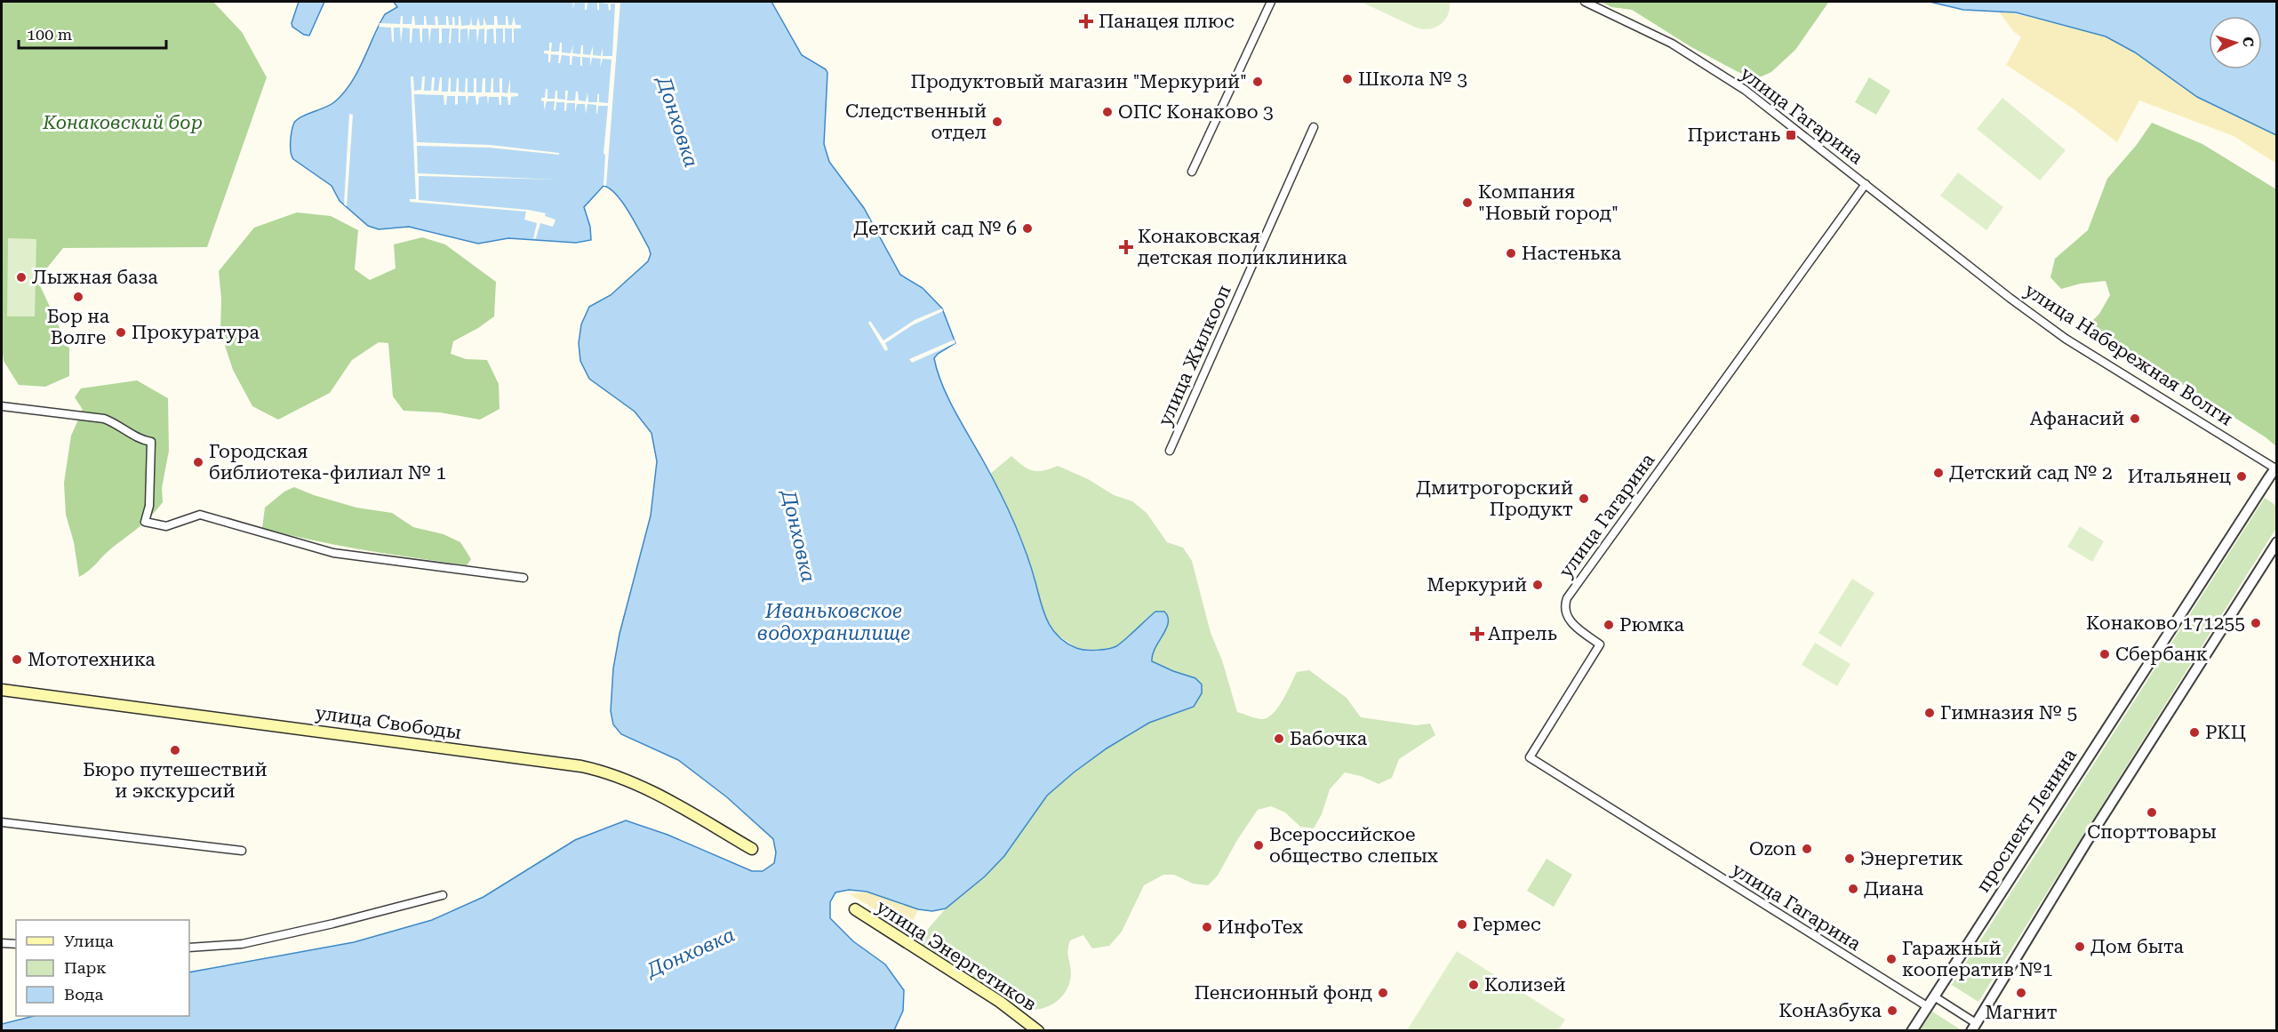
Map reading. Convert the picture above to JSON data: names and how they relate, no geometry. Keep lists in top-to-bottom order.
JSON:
{
  "streets": {
    "main road": ["улица Свободы", "улица Энергетиков"],
    "street": [
      "улица Гагарина",
      "улица Набережная Волги",
      "улица Жилкооп",
      "проспект Ленина"
    ]
  },
  "crossings": [
    ["улица Гагарина", "улица Набережная Волги"],
    ["улица Гагарина", "проспект Ленина"],
    ["улица Набережная Волги", "проспект Ленина"]
  ],
  "water": ["Донховка", "Иваньковское водохранилище"],
  "parks": ["Конаковский бор"],
  "places": {
    "health": ["Панацея плюс", "Конаковская детская поликлиника", "Апрель"],
    "other": [
      "Школа № 3",
      "Продуктовый магазин \"Меркурий\"",
      "ОПС Конаково 3",
      "Следственный отдел",
      "Компания \"Новый город\"",
      "Детский сад № 6",
      "Настенька",
      "Лыжная база",
      "Бор на Волге",
      "Прокуратура",
      "Афанасий",
      "Городская библиотека-филиал № 1",
      "Детский сад № 2",
      "Итальянец",
      "Дмитрогорский Продукт",
      "Меркурий",
      "Конаково 171255",
      "Рюмка",
      "Сбербанк",
      "Мототехника",
      "Гимназия № 5",
      "РКЦ",
      "Бабочка",
      "Бюро путешествий и экскурсий",
      "Спорттовары",
      "Всероссийское общество слепых",
      "Ozon",
      "Энергетик",
      "Диана",
      "Гермес",
      "ИнфоТех",
      "Дом быта",
      "Гаражный кооператив №1",
      "Колизей",
      "Пенсионный фонд",
      "Магнит",
      "КонАзбука"
    ],
    "transit": ["Пристань"]
  },
  "legend": ["Улица", "Парк", "Вода"],
  "scale_bar": "100 m",
  "north": "right"
}
